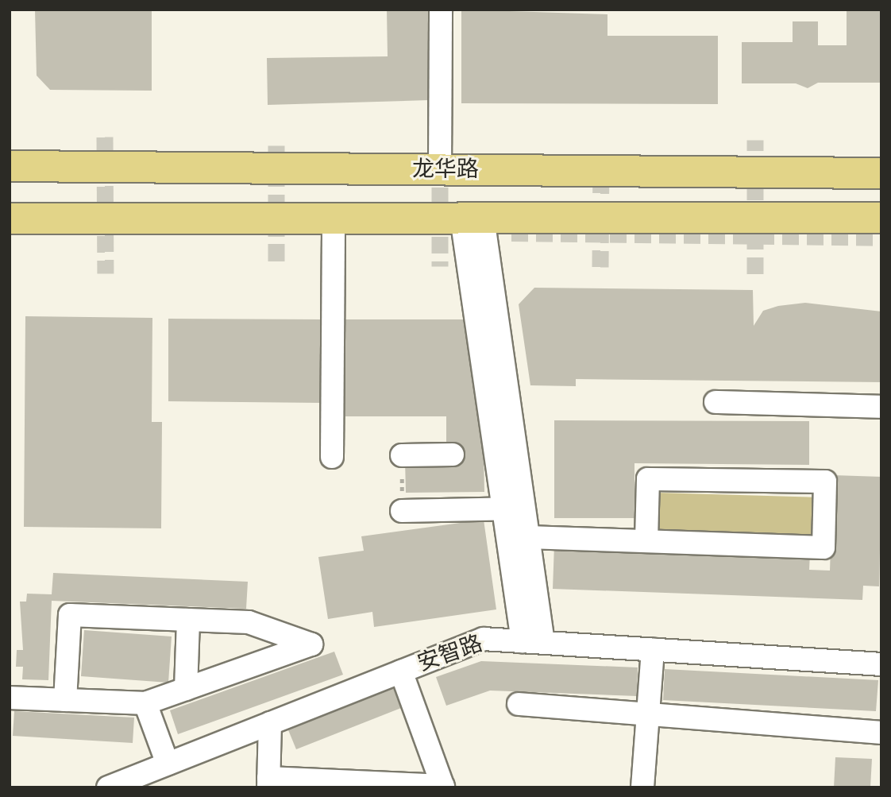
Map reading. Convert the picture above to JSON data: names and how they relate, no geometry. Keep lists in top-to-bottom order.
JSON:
{
  "streets": {
    "main road": ["龙华路"],
    "street": ["安智路"]
  }
}
